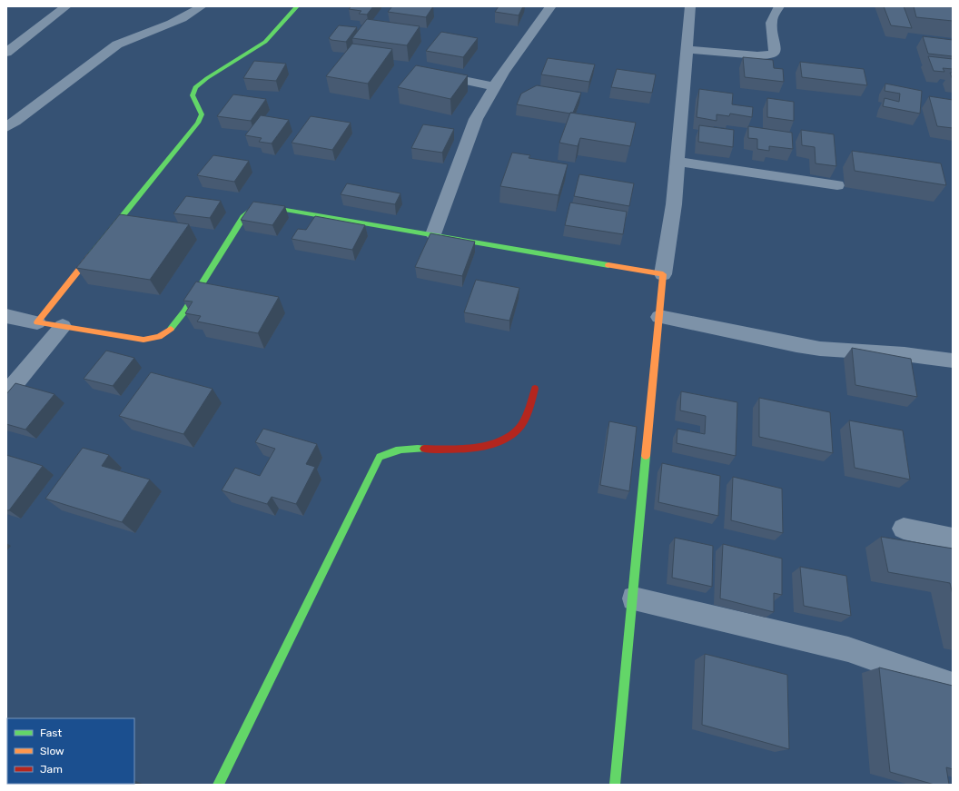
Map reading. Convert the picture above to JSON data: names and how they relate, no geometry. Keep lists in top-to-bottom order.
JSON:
{
  "legend": ["Fast", "Slow", "Jam"]
}
